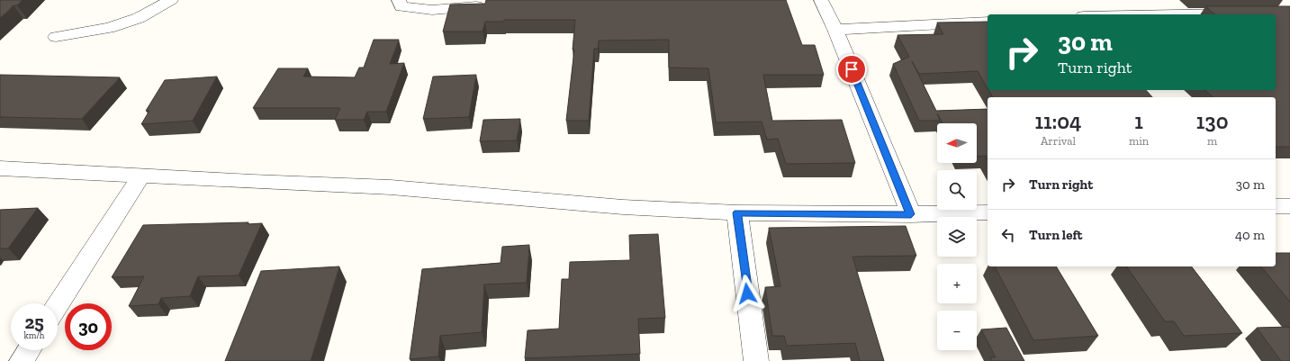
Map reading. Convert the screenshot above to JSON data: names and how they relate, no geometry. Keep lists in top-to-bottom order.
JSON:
{
  "north": "left",
  "page": {
    "turn": ["30 m", "Turn right"],
    "eta": [
      "11:04",
      "Arrival",
      "1",
      "min",
      "130",
      "m"
    ],
    "map_buttons": ["+", "−"],
    "list": [
      {
        "name": "Turn right",
        "value": "30 m"
      },
      {
        "name": "Turn left",
        "value": "40 m"
      }
    ],
    "speed": "25 km/h",
    "limit": "30"
  }
}
